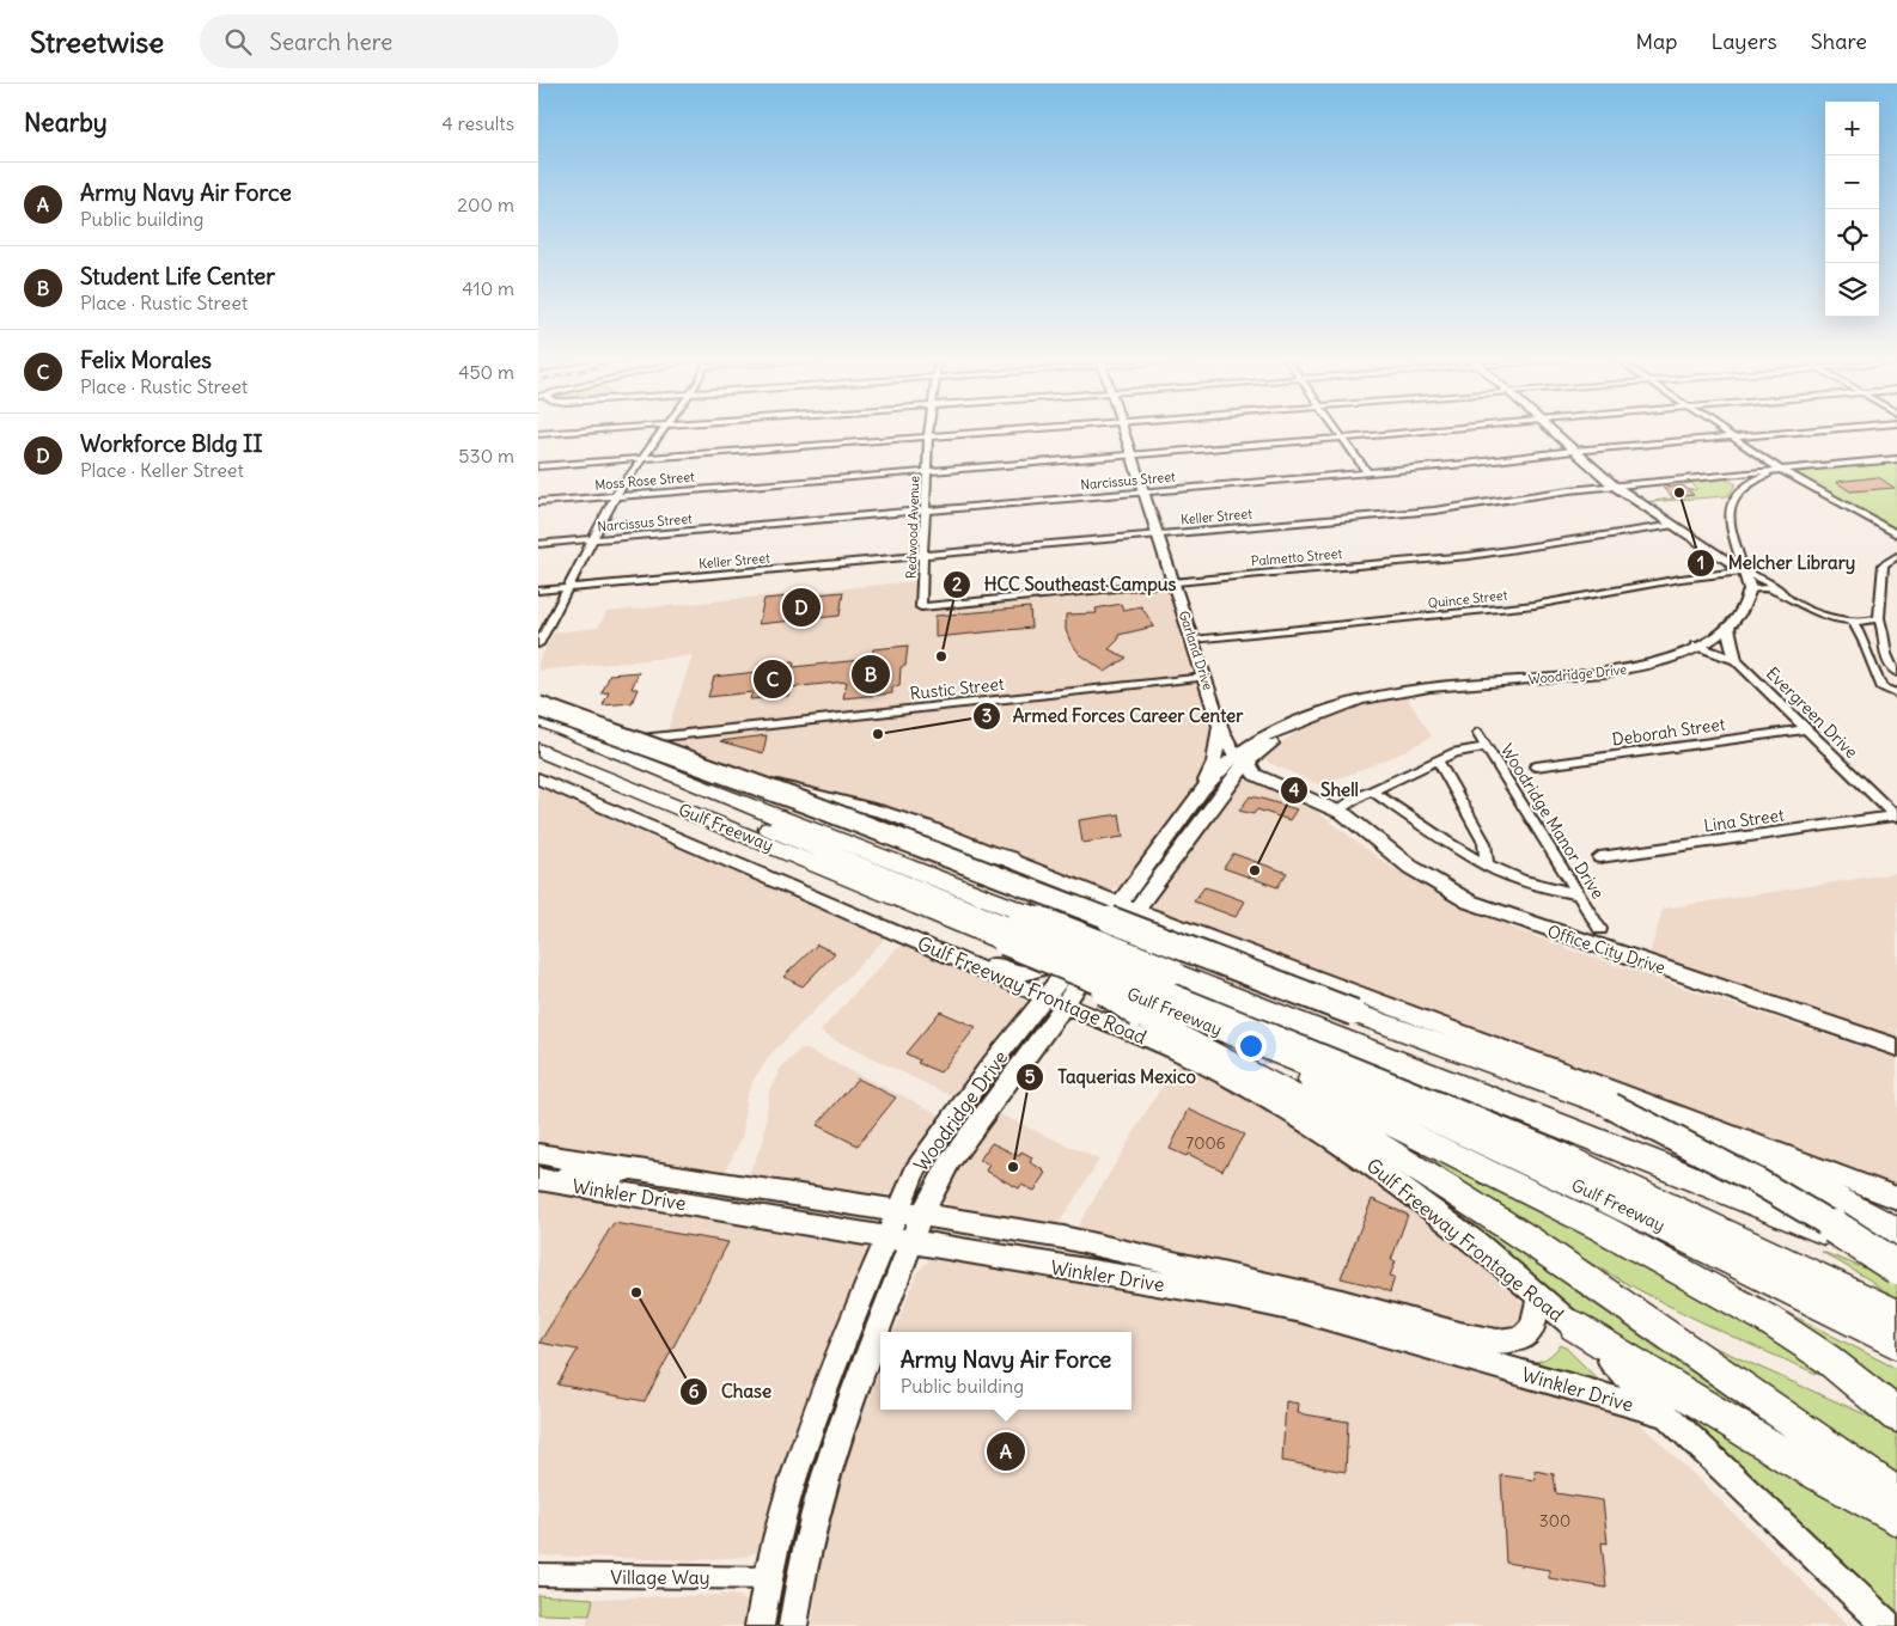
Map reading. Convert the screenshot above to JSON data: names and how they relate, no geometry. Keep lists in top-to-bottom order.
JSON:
{
  "streets": {
    "highway": ["Gulf Freeway"],
    "main road": [
      "Garland Drive",
      "Woodridge Drive",
      "Office City Drive",
      "Gulf Freeway Frontage Road",
      "Winkler Drive"
    ],
    "street": [
      "Moss Rose Street",
      "Narcissus Street",
      "Keller Street",
      "Redwood Avenue",
      "Palmetto Street",
      "Quince Street",
      "Rustic Street",
      "Evergreen Drive",
      "Deborah Street",
      "Lina Street",
      "Woodridge Manor Drive",
      "Village Way"
    ]
  },
  "crossings": [
    ["Moss Rose Street", "Redwood Avenue"],
    ["Moss Rose Street", "Garland Drive"],
    ["Narcissus Street", "Redwood Avenue"],
    ["Narcissus Street", "Garland Drive"],
    ["Keller Street", "Redwood Avenue"],
    ["Keller Street", "Garland Drive"],
    ["Redwood Avenue", "Palmetto Street"],
    ["Palmetto Street", "Garland Drive"],
    ["Quince Street", "Garland Drive"],
    ["Garland Drive", "Woodridge Drive"],
    ["Garland Drive", "Rustic Street"],
    ["Garland Drive", "Office City Drive"],
    ["Woodridge Drive", "Evergreen Drive"],
    ["Woodridge Drive", "Office City Drive"],
    ["Woodridge Drive", "Gulf Freeway Frontage Road"],
    ["Woodridge Drive", "Winkler Drive"],
    ["Woodridge Drive", "Village Way"],
    ["Evergreen Drive", "Deborah Street"],
    ["Evergreen Drive", "Lina Street"],
    ["Gulf Freeway", "Gulf Freeway Frontage Road"],
    ["Gulf Freeway Frontage Road", "Winkler Drive"]
  ],
  "places": [
    "Melcher Library",
    "HCC Southeast Campus",
    "Armed Forces Career Center",
    "Shell",
    "Taquerias Mexico",
    "Chase"
  ],
  "house_numbers": ["7006", "300"],
  "page": {
    "header": "Streetwise",
    "search": "Search here",
    "nav": ["Map", "Layers", "Share"],
    "heading": ["Nearby", "4 results"],
    "map_buttons": ["+", "−"],
    "list": [
      {
        "mark": "A",
        "name": "Army Navy Air Force",
        "note": "Public building",
        "value": "200 m"
      },
      {
        "mark": "B",
        "name": "Student Life Center",
        "note": "Place · Rustic Street",
        "value": "410 m"
      },
      {
        "mark": "C",
        "name": "Felix Morales",
        "note": "Place · Rustic Street",
        "value": "450 m"
      },
      {
        "mark": "D",
        "name": "Workforce Bldg II",
        "note": "Place · Keller Street",
        "value": "530 m"
      }
    ],
    "pins": [
      "D",
      "B",
      "C",
      "A"
    ],
    "popup": ["Army Navy Air Force", "Public building"]
  }
}
